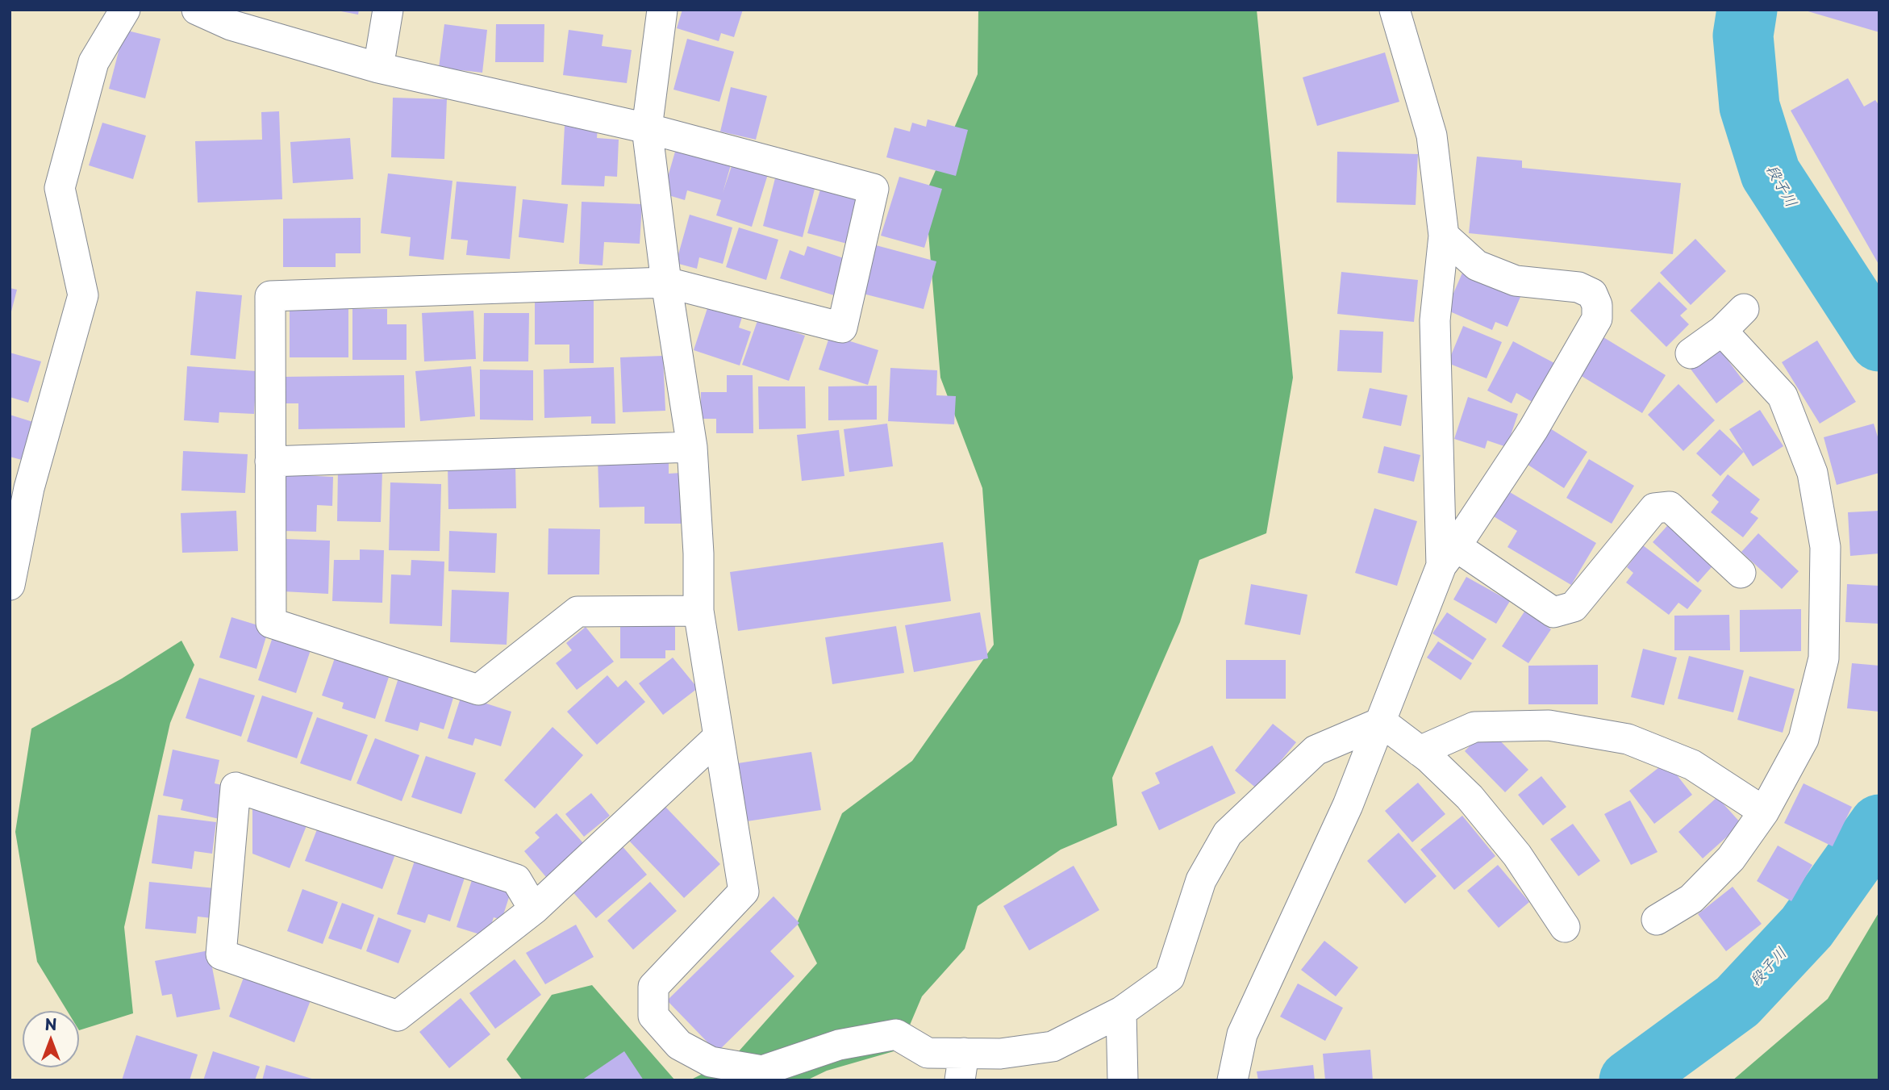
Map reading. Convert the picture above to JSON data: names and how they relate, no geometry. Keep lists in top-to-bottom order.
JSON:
{
  "water": ["段子川"],
  "north": "top"
}
